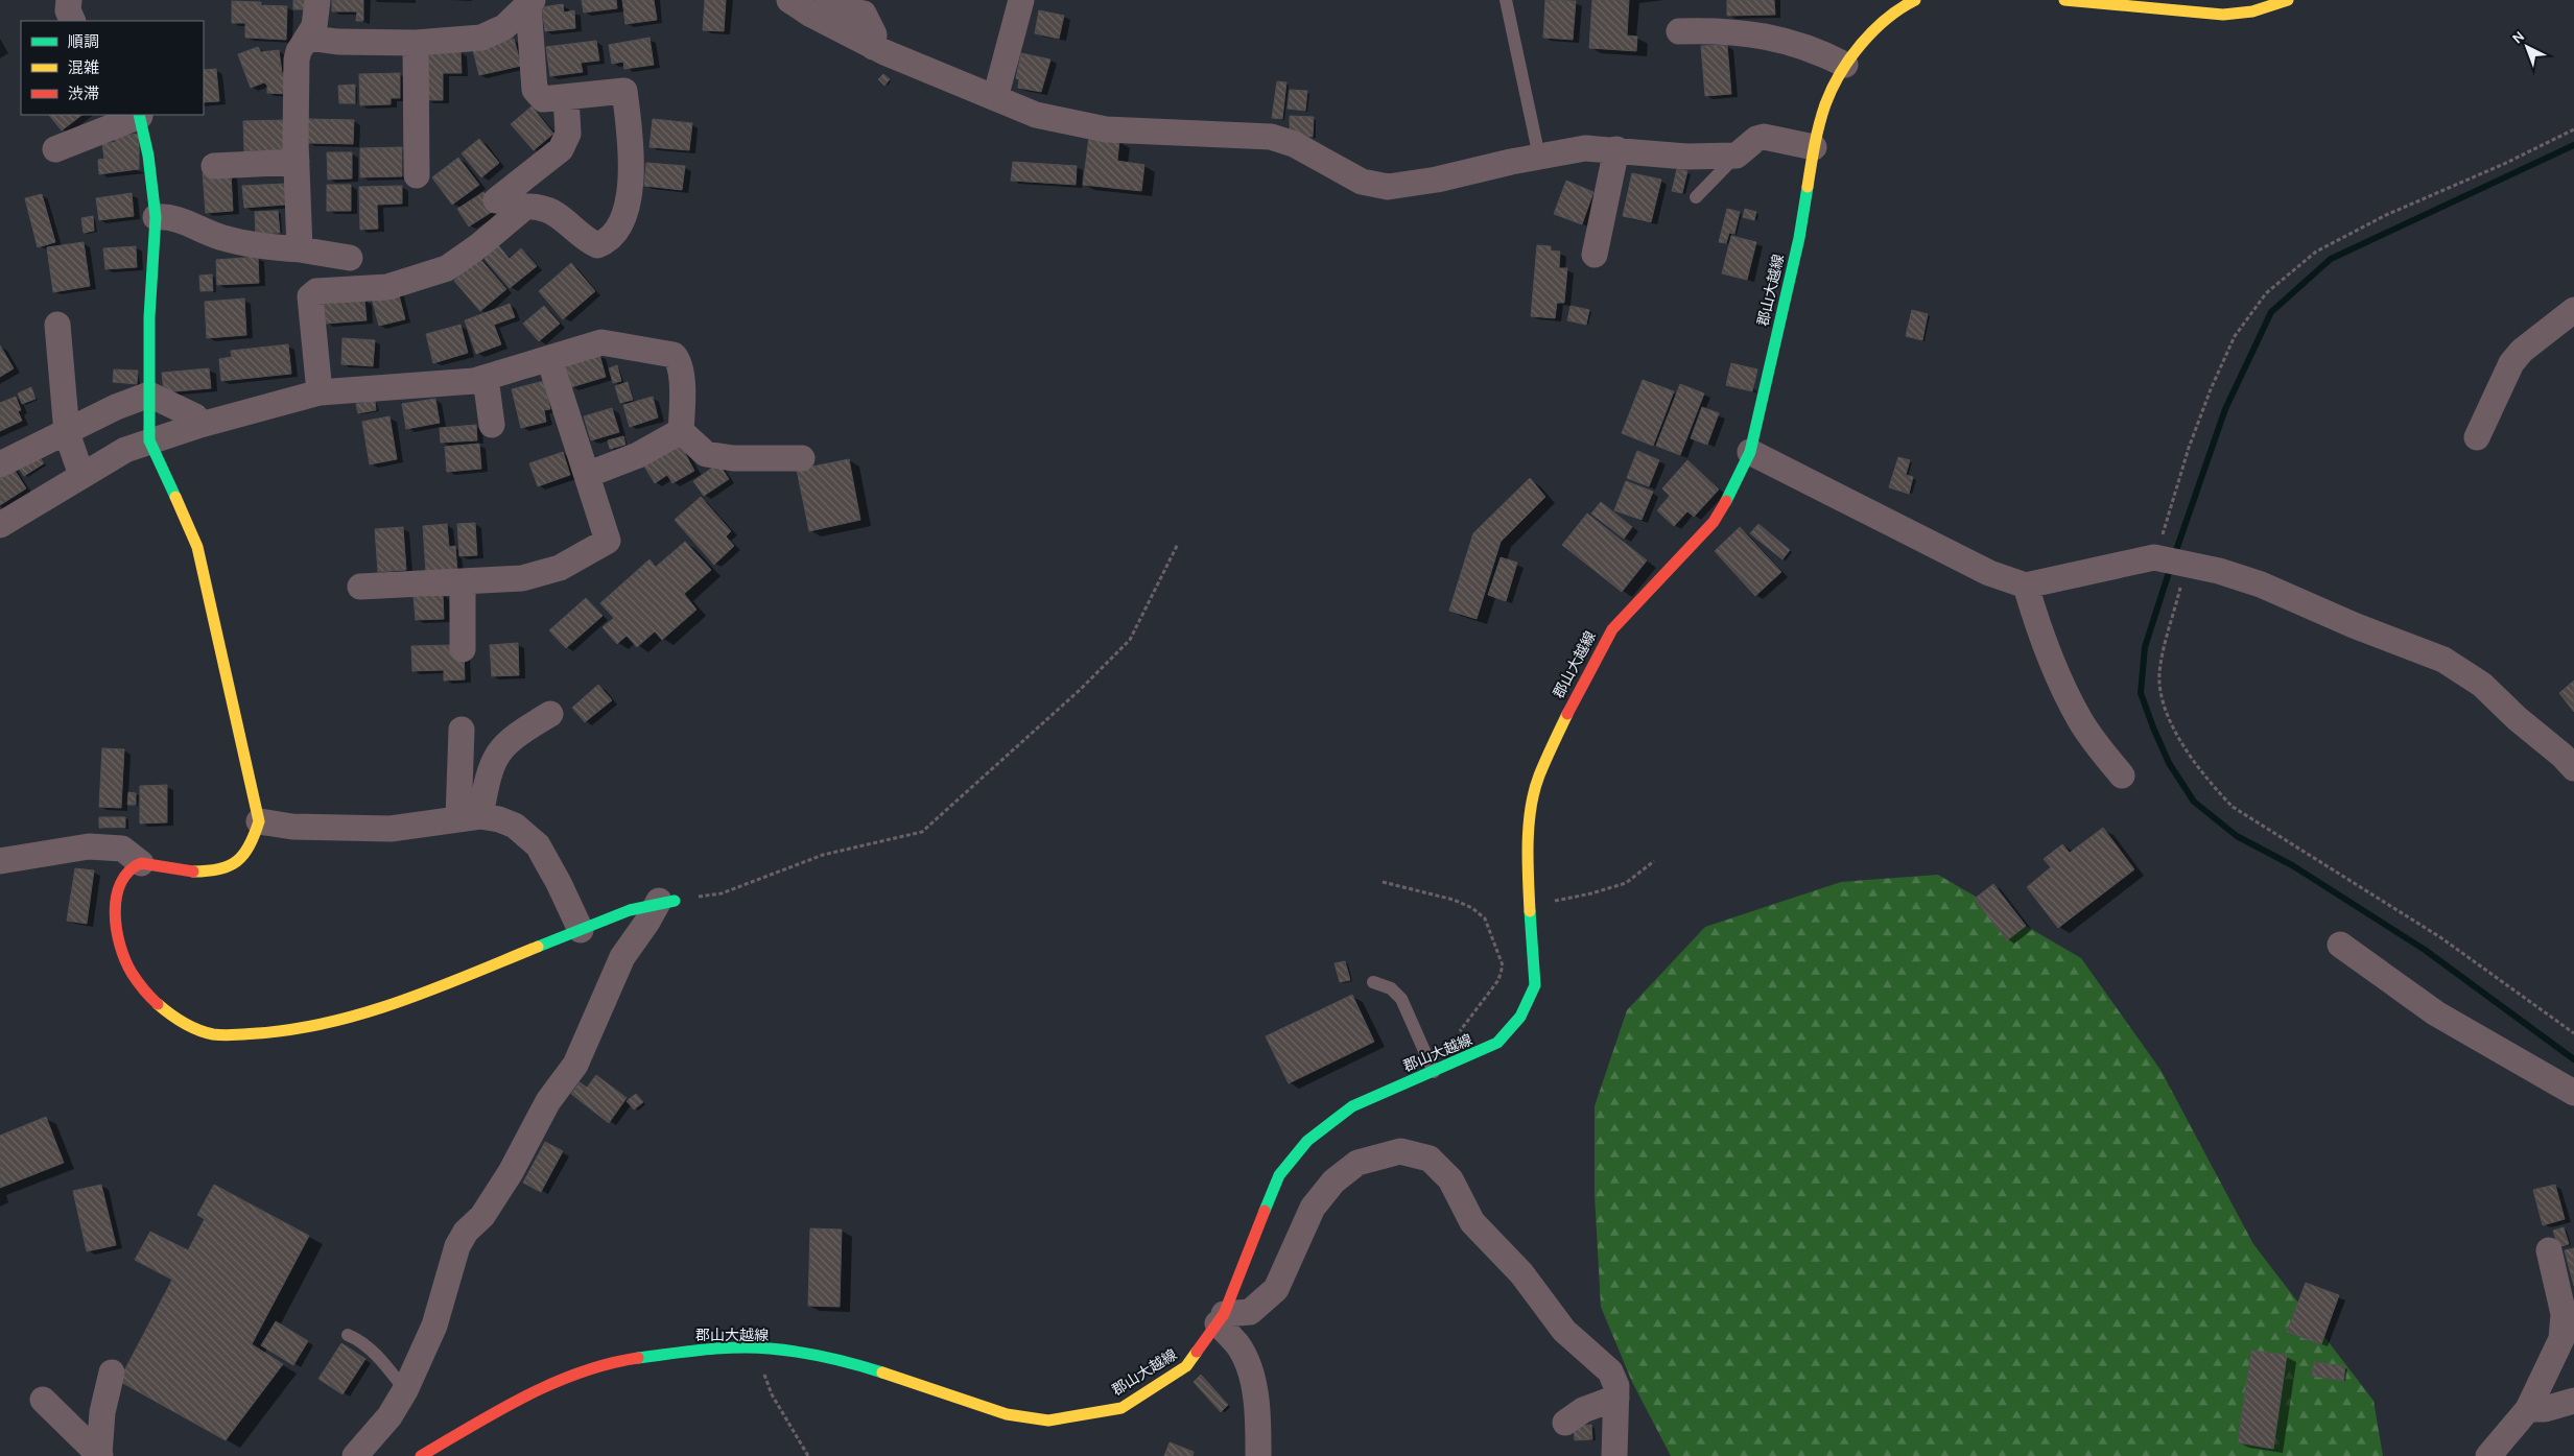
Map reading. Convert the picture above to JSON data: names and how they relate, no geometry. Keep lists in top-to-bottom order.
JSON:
{
  "streets": {
    "main road": ["郡山大越線"]
  },
  "legend": ["順調", "混雑", "渋滞"],
  "north": "top left"
}
